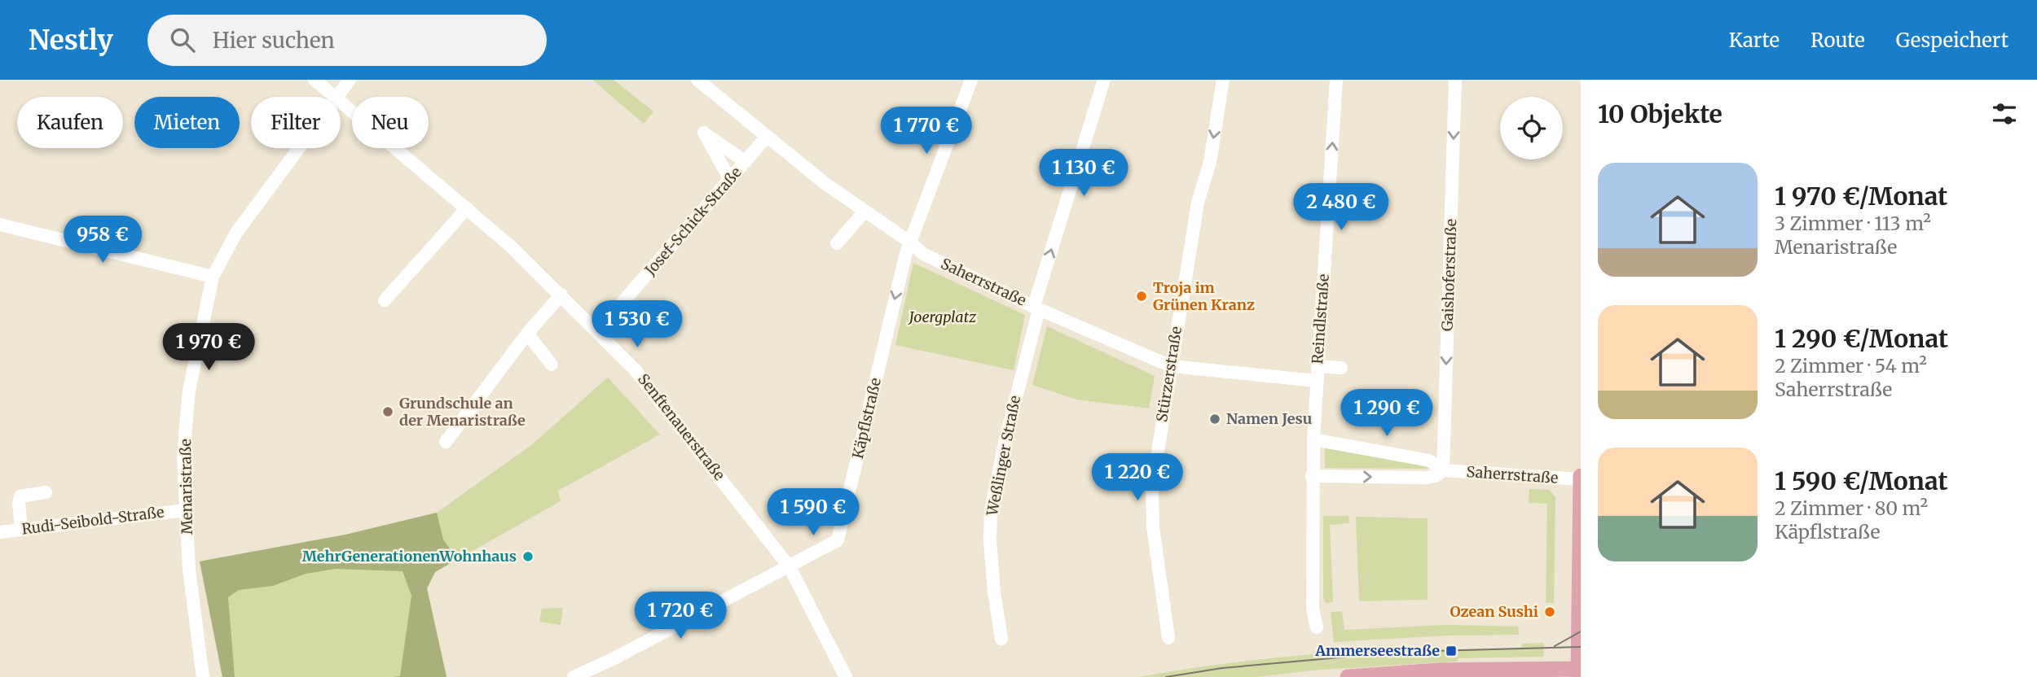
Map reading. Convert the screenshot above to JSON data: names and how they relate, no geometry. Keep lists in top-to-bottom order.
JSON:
{
  "streets": {
    "street": [
      "Josef-Schick-Straße",
      "Gaishoferstraße",
      "Saherrstraße",
      "Reindlstraße",
      "Stürzerstraße",
      "Käpflstraße",
      "Senftenauerstraße",
      "Weßlinger Straße",
      "Menaristraße",
      "Rudi-Seibold-Straße"
    ]
  },
  "crossings": [
    ["Josef-Schick-Straße", "Saherrstraße"],
    ["Josef-Schick-Straße", "Senftenauerstraße"],
    ["Gaishoferstraße", "Saherrstraße"],
    ["Saherrstraße", "Reindlstraße"],
    ["Saherrstraße", "Stürzerstraße"],
    ["Saherrstraße", "Käpflstraße"],
    ["Saherrstraße", "Weßlinger Straße"],
    ["Käpflstraße", "Senftenauerstraße"],
    ["Menaristraße", "Rudi-Seibold-Straße"]
  ],
  "one_way": [
    "Gaishoferstraße",
    "Reindlstraße",
    "Stürzerstraße",
    "Käpflstraße",
    "Weßlinger Straße"
  ],
  "parks": ["Joergplatz"],
  "places": {
    "other": [
      "Troja im Grünen Kranz",
      "Grundschule an der Menaristraße",
      "Namen Jesu",
      "MehrGenerationenWohnhaus",
      "Ozean Sushi"
    ],
    "transit": ["Ammerseestraße"]
  },
  "page": {
    "header": "Nestly",
    "search": "Hier suchen",
    "nav": ["Karte", "Route", "Gespeichert"],
    "heading": "10 Objekte",
    "chip": [
      "Kaufen",
      "Mieten",
      "Filter",
      "Neu"
    ],
    "price": [
      "1 770 €",
      "1 130 €",
      "2 480 €",
      "958 €",
      "1 530 €",
      "1 970 €",
      "1 290 €",
      "1 220 €",
      "1 590 €",
      "1 720 €"
    ],
    "list": [
      {
        "name": "1 970 €/Monat",
        "note": "3 Zimmer · 113 m² · Menaristraße"
      },
      {
        "name": "1 290 €/Monat",
        "note": "2 Zimmer · 54 m² · Saherrstraße"
      },
      {
        "name": "1 590 €/Monat",
        "note": "2 Zimmer · 80 m² · Käpflstraße"
      }
    ]
  }
}
